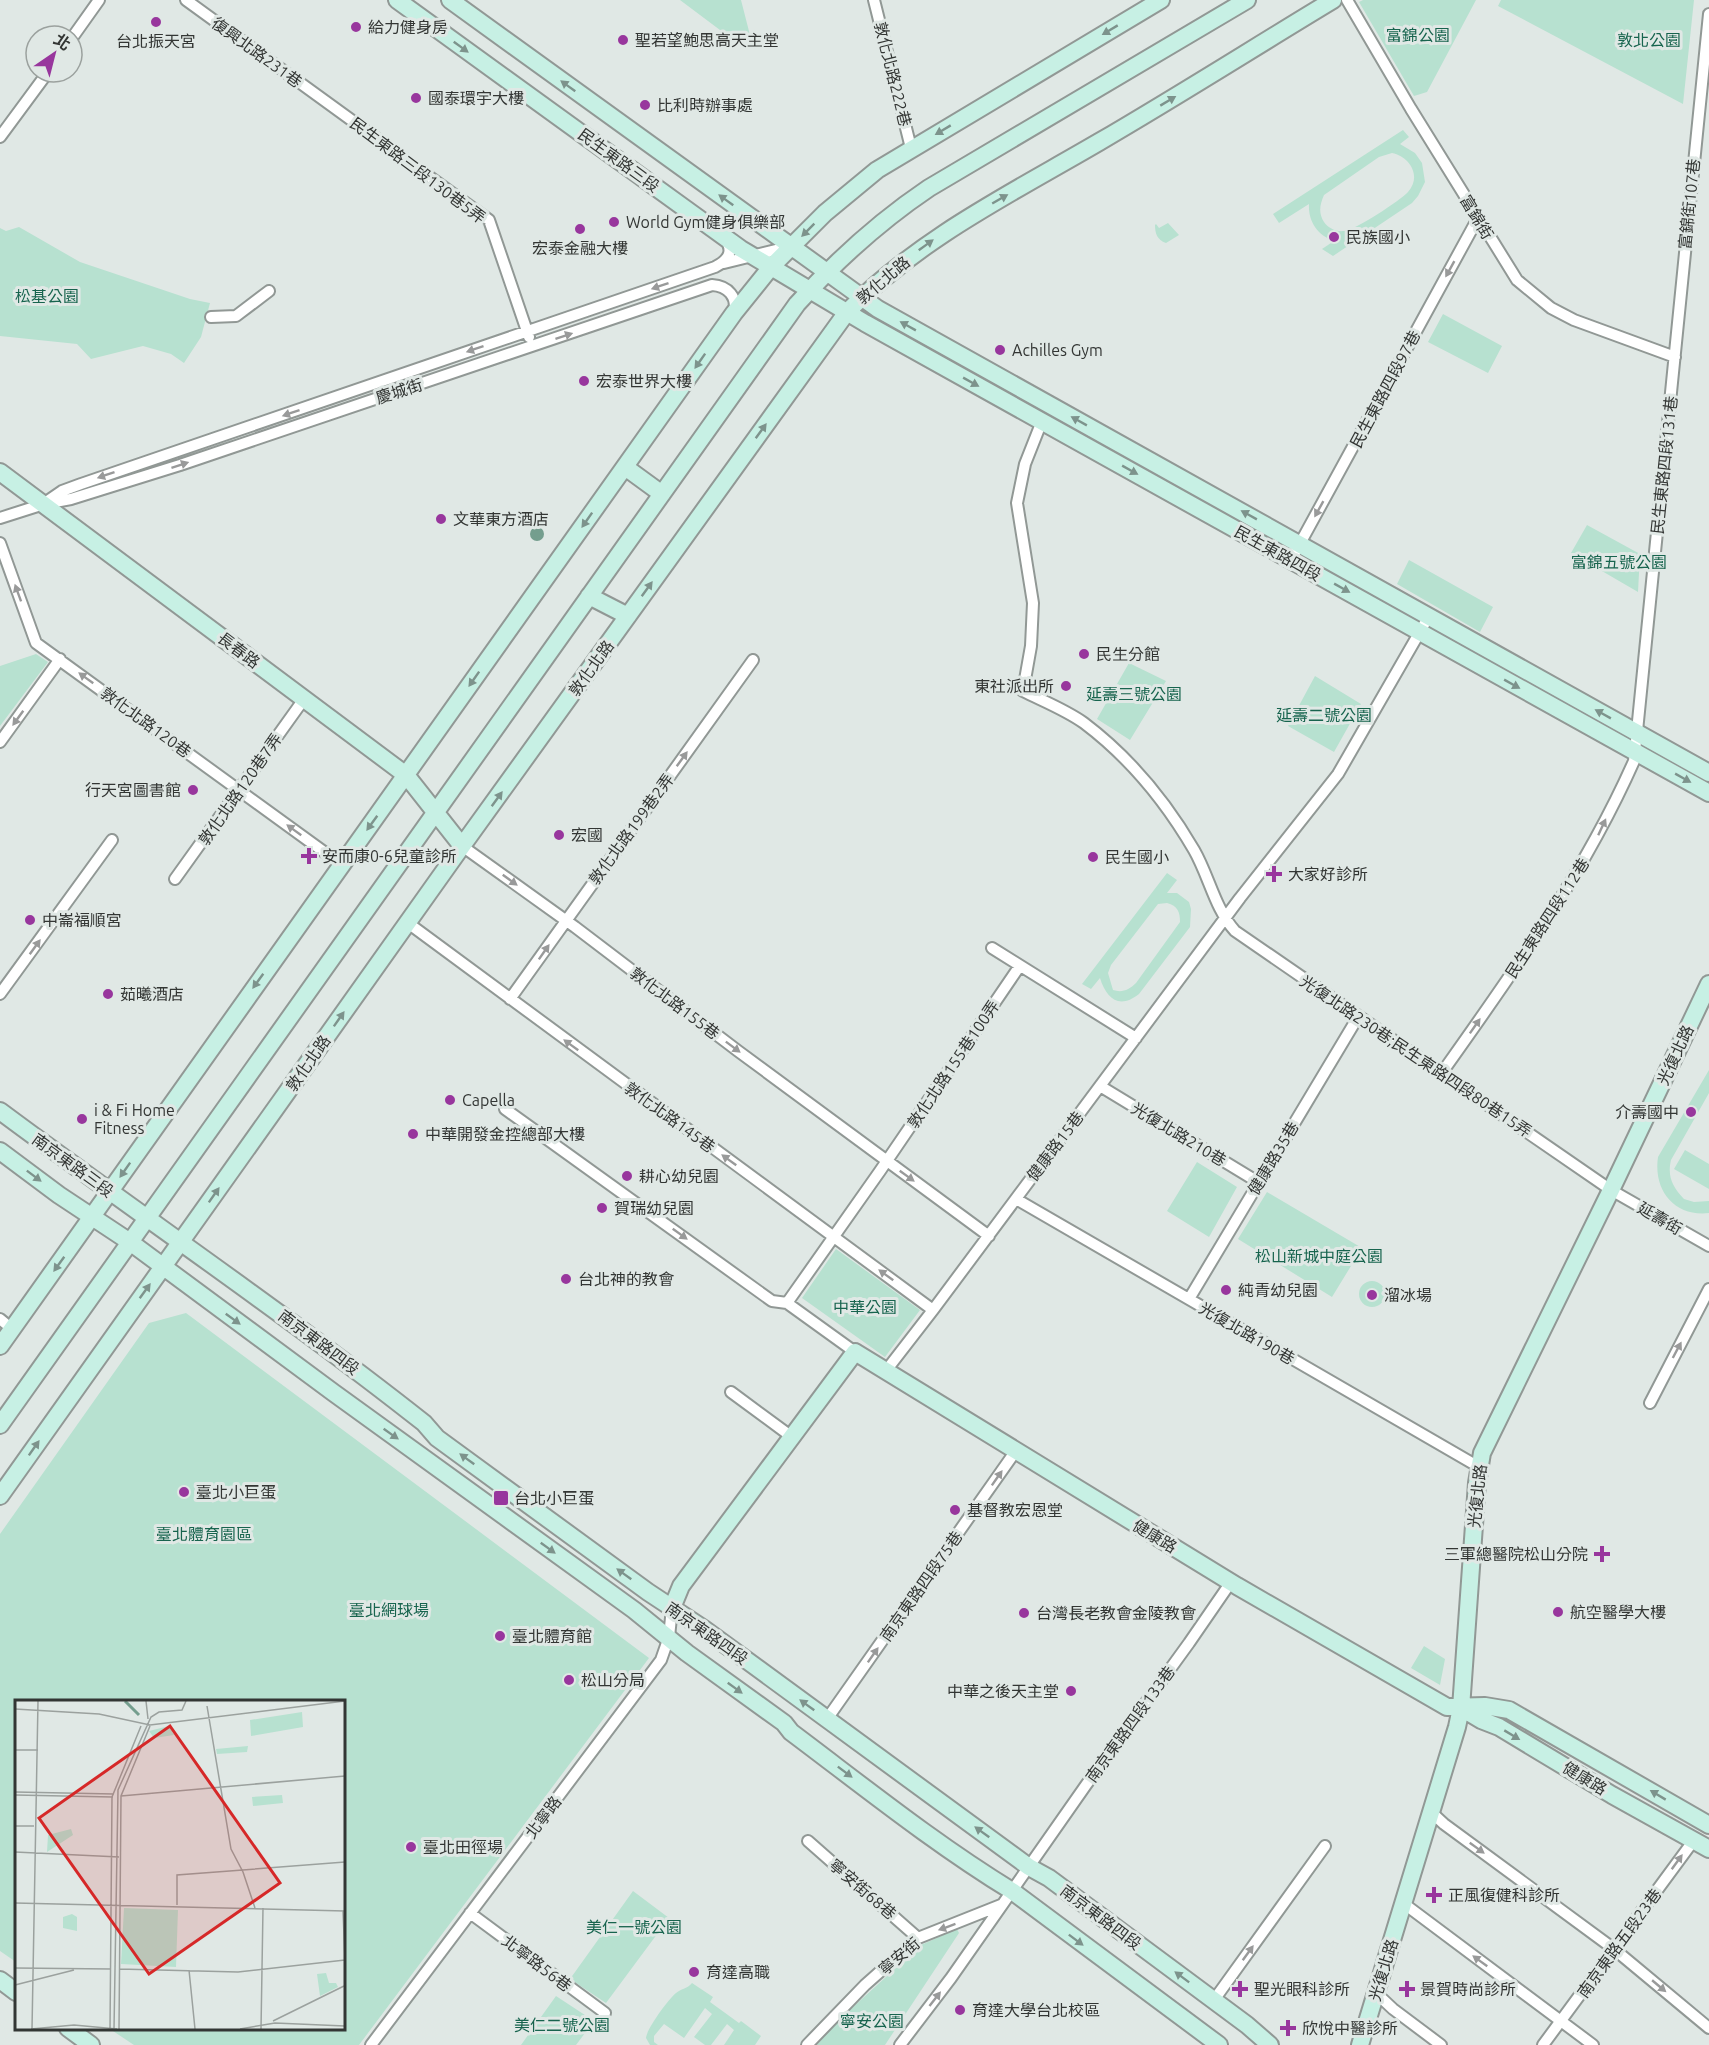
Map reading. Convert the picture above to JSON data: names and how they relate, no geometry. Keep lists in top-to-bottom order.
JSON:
{
  "streets": {
    "main road": [
      "民生東路三段",
      "敦化北路",
      "民生東路四段",
      "長春路",
      "光復北路",
      "南京東路三段",
      "南京東路四段",
      "健康路"
    ],
    "street": [
      "復興北路231巷",
      "敦化北路222巷",
      "民生東路三段130巷5弄",
      "富錦街107巷",
      "富錦街",
      "民生東路四段97巷",
      "慶城街",
      "民生東路四段131巷",
      "敦化北路120巷",
      "敦化北路120巷7弄",
      "敦化北路199巷2弄",
      "民生東路四段112巷",
      "敦化北路155巷",
      "光復北路230巷;民生東路四段80巷15弄",
      "敦化北路155巷100弄",
      "敦化北路145巷",
      "光復北路210巷",
      "健康路15巷",
      "健康路35巷",
      "延壽街",
      "光復北路190巷",
      "南京東路四段75巷",
      "南京東路四段133巷",
      "北寧路",
      "寧安街68巷",
      "南京東路五段23巷",
      "寧安街",
      "北寧路56巷"
    ]
  },
  "crossings": [
    ["復興北路231巷", "民生東路三段130巷5弄"],
    ["民生東路三段", "敦化北路"],
    ["民生東路三段", "慶城街"],
    ["民生東路三段", "民生東路四段"],
    ["民生東路三段130巷5弄", "慶城街"],
    ["富錦街107巷", "富錦街"],
    ["富錦街107巷", "民生東路四段131巷"],
    ["富錦街", "民生東路四段97巷"],
    ["富錦街", "民生東路四段131巷"],
    ["敦化北路", "民生東路四段"],
    ["敦化北路", "長春路"],
    ["敦化北路", "敦化北路155巷"],
    ["敦化北路", "敦化北路145巷"],
    ["敦化北路", "南京東路四段"],
    ["民生東路四段97巷", "民生東路四段"],
    ["慶城街", "長春路"],
    ["民生東路四段131巷", "民生東路四段"],
    ["民生東路四段131巷", "民生東路四段112巷"],
    ["民生東路四段", "民生東路四段112巷"],
    ["民生東路四段", "健康路15巷"],
    ["長春路", "敦化北路120巷7弄"],
    ["長春路", "敦化北路155巷"],
    ["敦化北路120巷", "敦化北路120巷7弄"],
    ["敦化北路199巷2弄", "敦化北路155巷"],
    ["敦化北路199巷2弄", "敦化北路145巷"],
    ["民生東路四段112巷", "光復北路230巷;民生東路四段80巷15弄"],
    ["敦化北路155巷", "敦化北路155巷100弄"],
    ["敦化北路155巷", "健康路15巷"],
    ["光復北路", "光復北路230巷;民生東路四段80巷15弄"],
    ["光復北路", "延壽街"],
    ["光復北路", "光復北路190巷"],
    ["光復北路", "健康路"],
    ["光復北路230巷;民生東路四段80巷15弄", "健康路15巷"],
    ["光復北路230巷;民生東路四段80巷15弄", "健康路35巷"],
    ["光復北路230巷;民生東路四段80巷15弄", "延壽街"],
    ["敦化北路145巷", "健康路15巷"],
    ["光復北路210巷", "健康路15巷"],
    ["光復北路210巷", "健康路35巷"],
    ["健康路15巷", "光復北路190巷"],
    ["健康路15巷", "健康路"],
    ["健康路35巷", "光復北路190巷"],
    ["南京東路三段", "南京東路四段"],
    ["南京東路四段", "南京東路四段75巷"],
    ["南京東路四段", "南京東路四段133巷"],
    ["南京東路四段", "北寧路"],
    ["健康路", "南京東路四段75巷"],
    ["健康路", "南京東路四段133巷"],
    ["健康路", "南京東路五段23巷"],
    ["北寧路", "北寧路56巷"],
    ["寧安街68巷", "寧安街"]
  ],
  "one_way": [
    "民生東路四段97巷",
    "敦化北路120巷",
    "敦化北路199巷2弄",
    "民生東路四段112巷",
    "敦化北路155巷",
    "敦化北路145巷",
    "南京東路四段75巷",
    "南京東路五段23巷",
    "寧安街"
  ],
  "parks": [
    "富錦公園",
    "敦北公園",
    "松基公園",
    "富錦五號公園",
    "延壽三號公園",
    "延壽二號公園",
    "松山新城中庭公園",
    "中華公園",
    "臺北體育園區",
    "臺北網球場",
    "美仁一號公園",
    "寧安公園",
    "美仁二號公園"
  ],
  "places": {
    "other": [
      "台北振天宮",
      "給力健身房",
      "聖若望鮑思高天主堂",
      "國泰環宇大樓",
      "比利時辦事處",
      "World Gym健身俱樂部",
      "宏泰金融大樓",
      "民族國小",
      "Achilles Gym",
      "宏泰世界大樓",
      "文華東方酒店",
      "民生分館",
      "東社派出所",
      "行天宮圖書館",
      "宏國",
      "民生國小",
      "中崙福順宮",
      "茹曦酒店",
      "Capella",
      "介壽國中",
      "i & Fi Home Fitness",
      "中華開發金控總部大樓",
      "耕心幼兒園",
      "賀瑞幼兒園",
      "台北神的教會",
      "純青幼兒園",
      "溜冰場",
      "臺北小巨蛋",
      "基督教宏恩堂",
      "航空醫學大樓",
      "台灣長老教會金陵教會",
      "臺北體育館",
      "松山分局",
      "中華之後天主堂",
      "臺北田徑場",
      "育達高職",
      "育達大學台北校區"
    ],
    "health": [
      "安而康0-6兒童診所",
      "大家好診所",
      "三軍總醫院松山分院",
      "正風復健科診所",
      "聖光眼科診所",
      "景賀時尚診所",
      "欣悅中醫診所"
    ],
    "transit": ["台北小巨蛋"]
  },
  "north": "top right"
}
